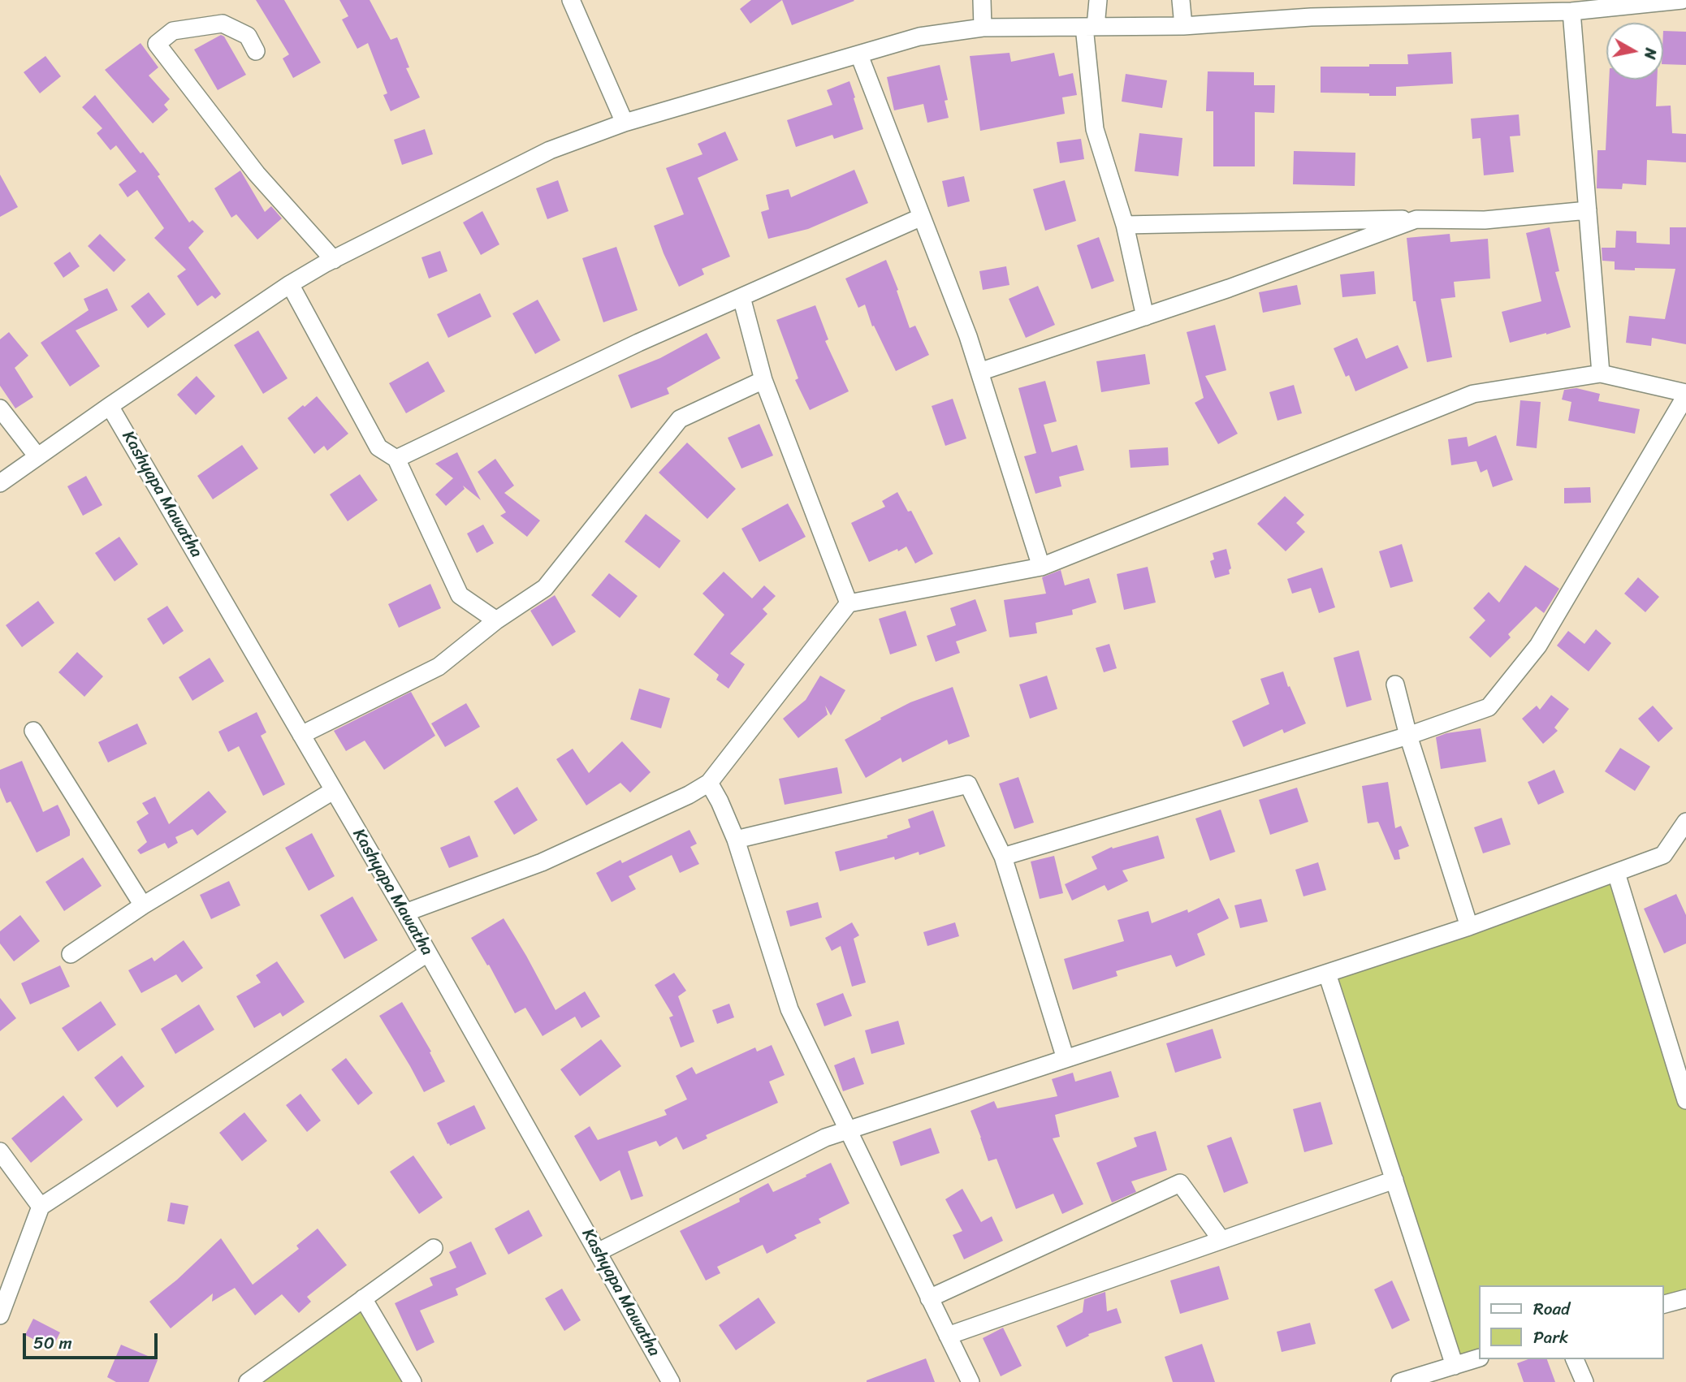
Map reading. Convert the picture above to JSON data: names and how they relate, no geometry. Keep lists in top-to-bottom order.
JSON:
{
  "streets": {
    "street": ["Kashyapa Mawatha"]
  },
  "legend": ["Road", "Park"],
  "scale_bar": "50 m",
  "north": "right"
}
